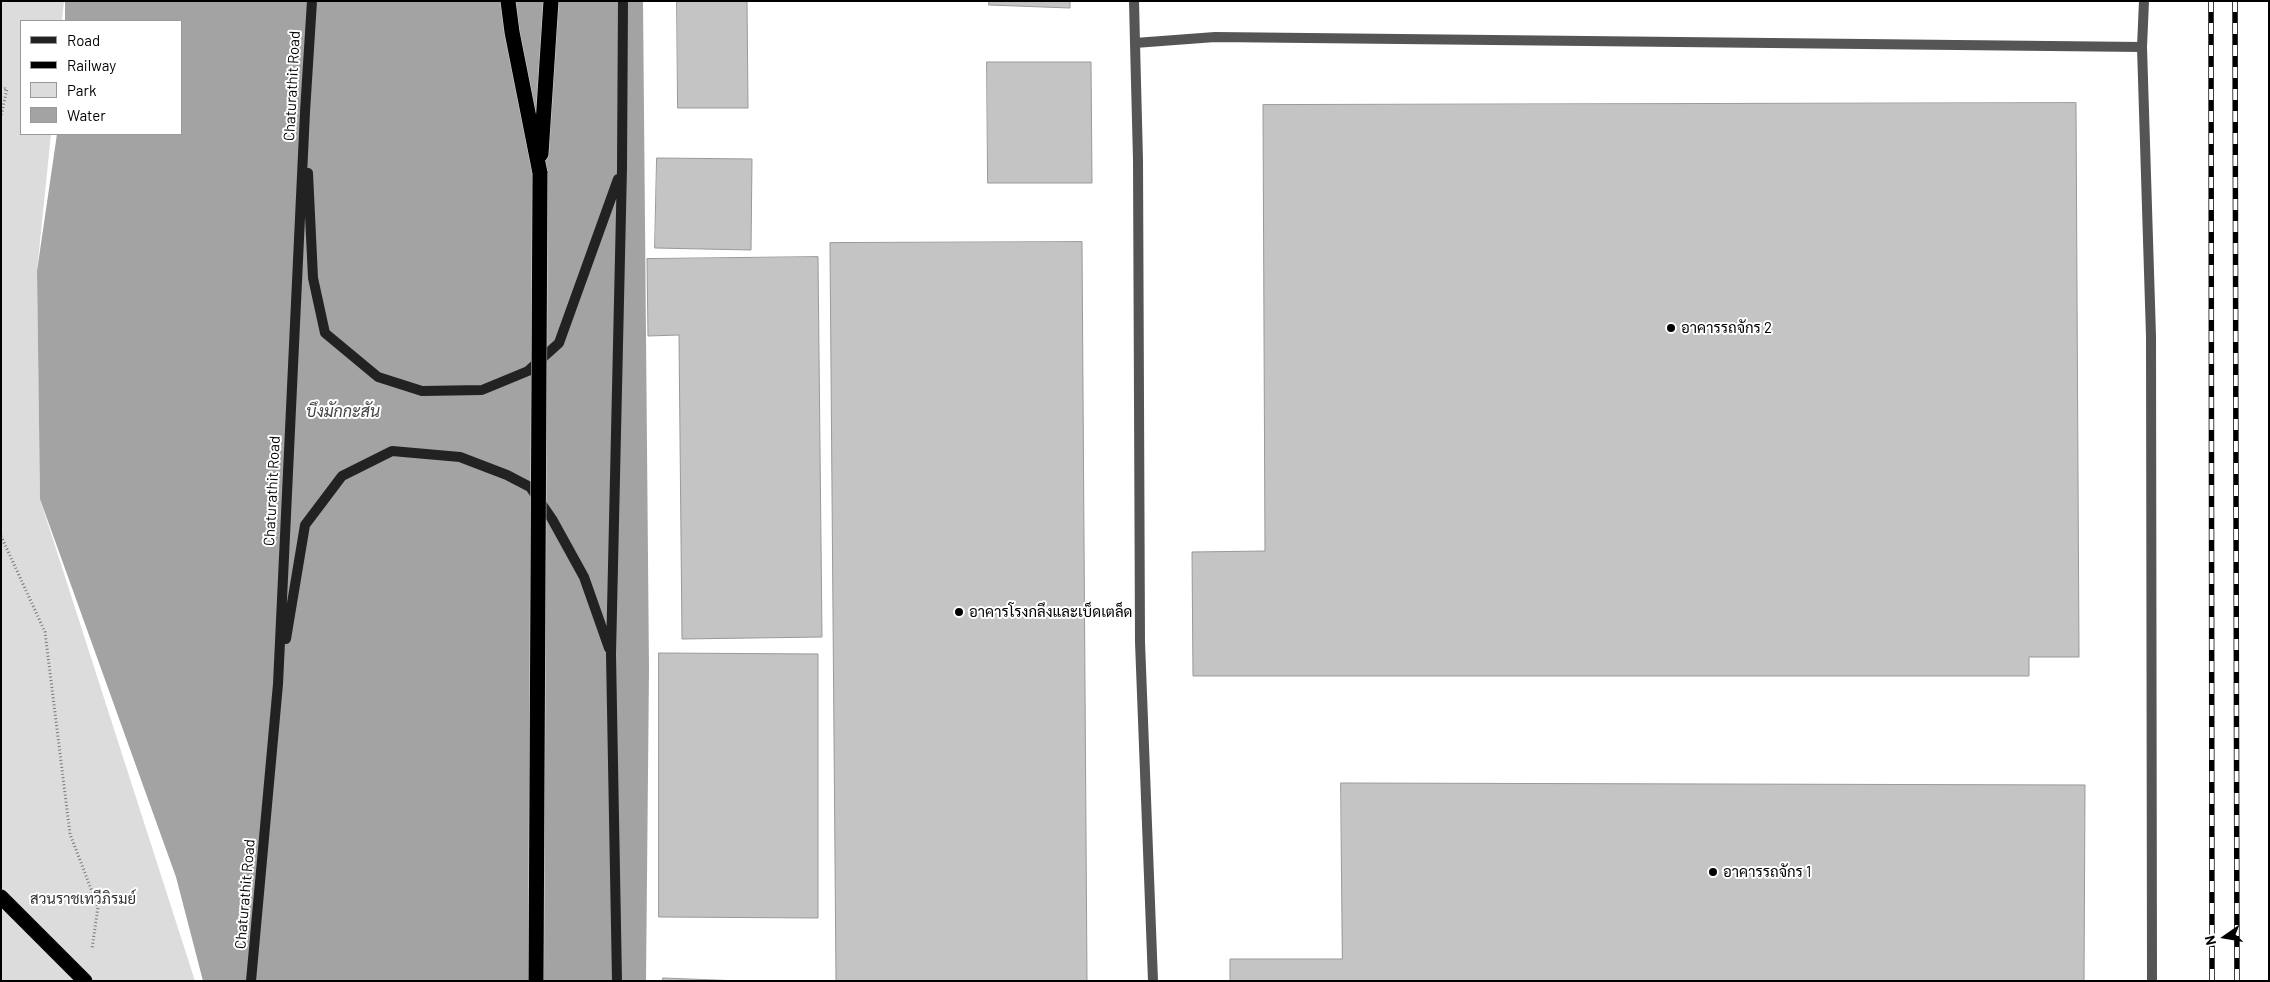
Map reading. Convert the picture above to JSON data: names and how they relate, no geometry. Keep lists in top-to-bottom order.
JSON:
{
  "streets": {
    "main road": ["Chaturathit Road"]
  },
  "water": ["บึงมักกะสัน"],
  "parks": ["สวนราชเทวีภิรมย์"],
  "places": ["อาคารรถจักร 2", "อาคารโรงกลึงและเบ็ดเตล็ด", "อาคารรถจักร 1"],
  "legend": [
    "Road",
    "Railway",
    "Park",
    "Water"
  ],
  "north": "left"
}
